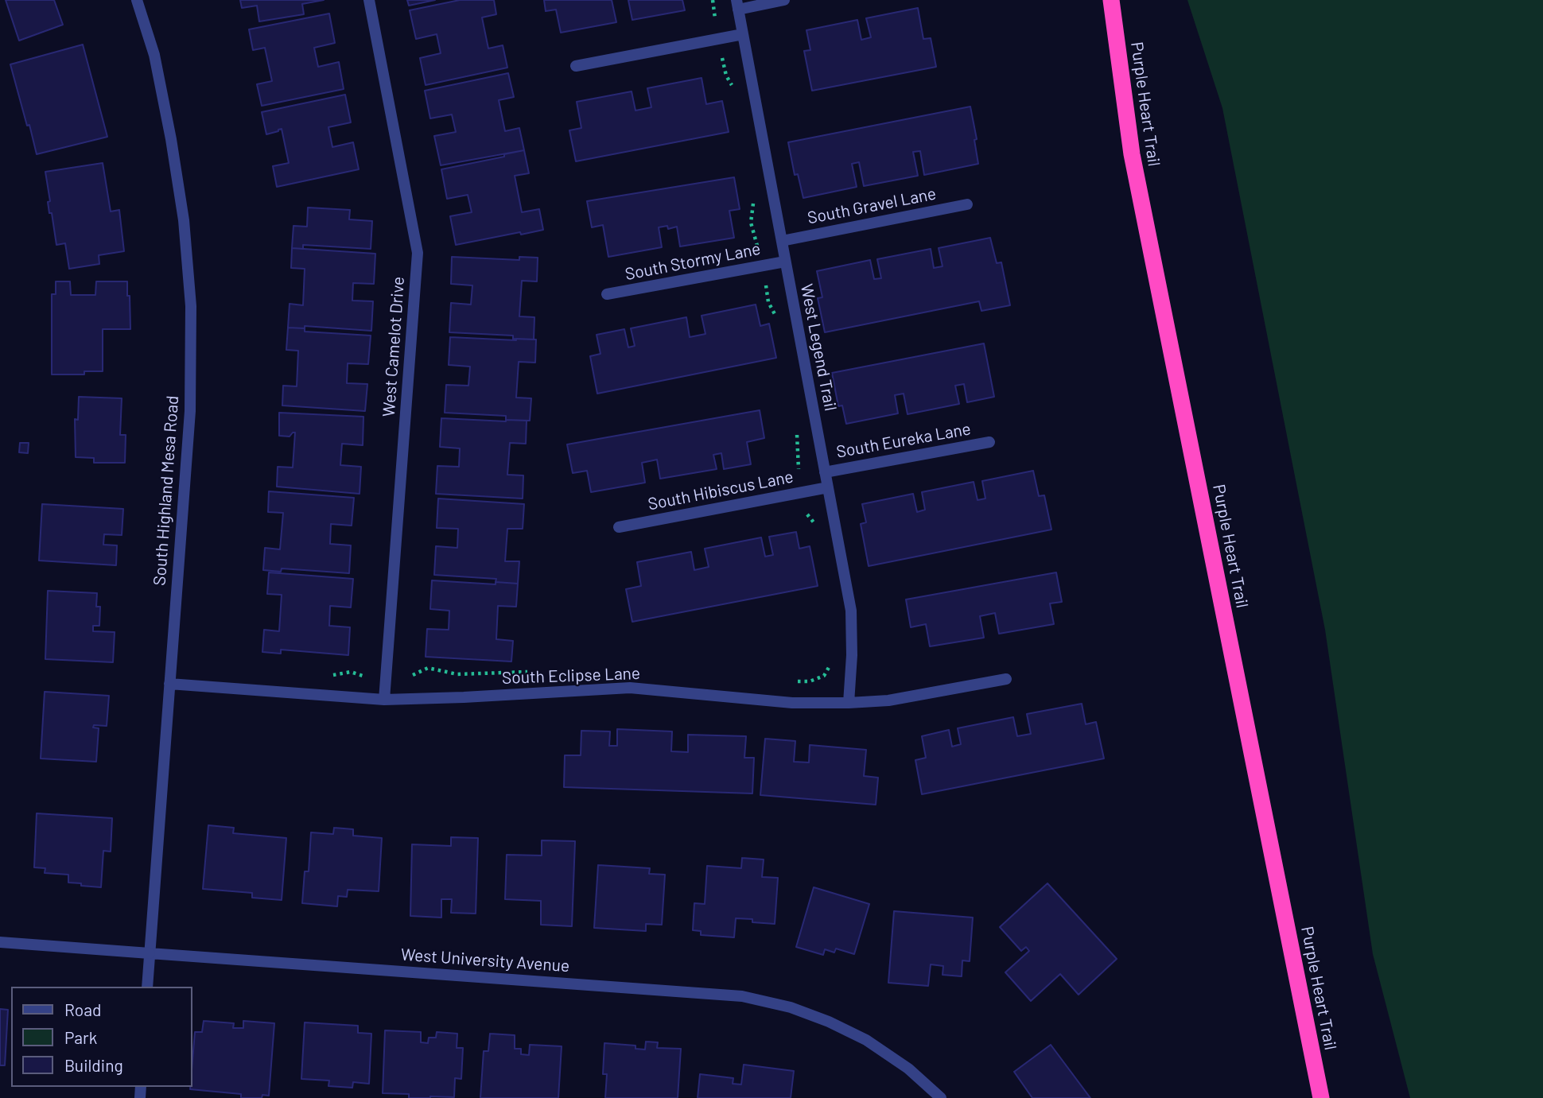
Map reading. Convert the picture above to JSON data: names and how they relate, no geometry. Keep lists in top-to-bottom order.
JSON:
{
  "streets": {
    "highway": ["Purple Heart Trail"],
    "street": [
      "South Gravel Lane",
      "South Stormy Lane",
      "West Camelot Drive",
      "West Legend Trail",
      "South Eureka Lane",
      "South Highland Mesa Road",
      "South Hibiscus Lane",
      "South Eclipse Lane",
      "West University Avenue"
    ]
  },
  "crossings": [
    ["South Gravel Lane", "West Legend Trail"],
    ["South Stormy Lane", "West Legend Trail"],
    ["West Camelot Drive", "South Eclipse Lane"],
    ["West Legend Trail", "South Eureka Lane"],
    ["West Legend Trail", "South Hibiscus Lane"],
    ["West Legend Trail", "South Eclipse Lane"],
    ["South Highland Mesa Road", "South Eclipse Lane"],
    ["South Highland Mesa Road", "West University Avenue"]
  ],
  "legend": ["Road", "Park", "Building"]
}
